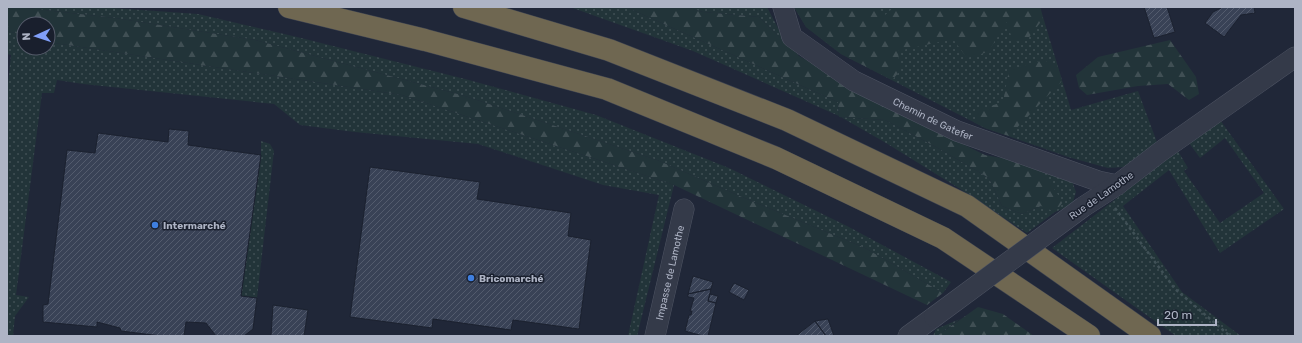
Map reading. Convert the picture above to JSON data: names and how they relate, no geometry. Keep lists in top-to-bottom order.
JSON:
{
  "streets": {
    "street": ["Chemin de Gatefer", "Rue de Lamothe", "Impasse de Lamothe"]
  },
  "crossings": [
    ["Chemin de Gatefer", "Rue de Lamothe"]
  ],
  "places": ["Intermarché", "Bricomarché"],
  "scale_bar": "20 m",
  "north": "left"
}
